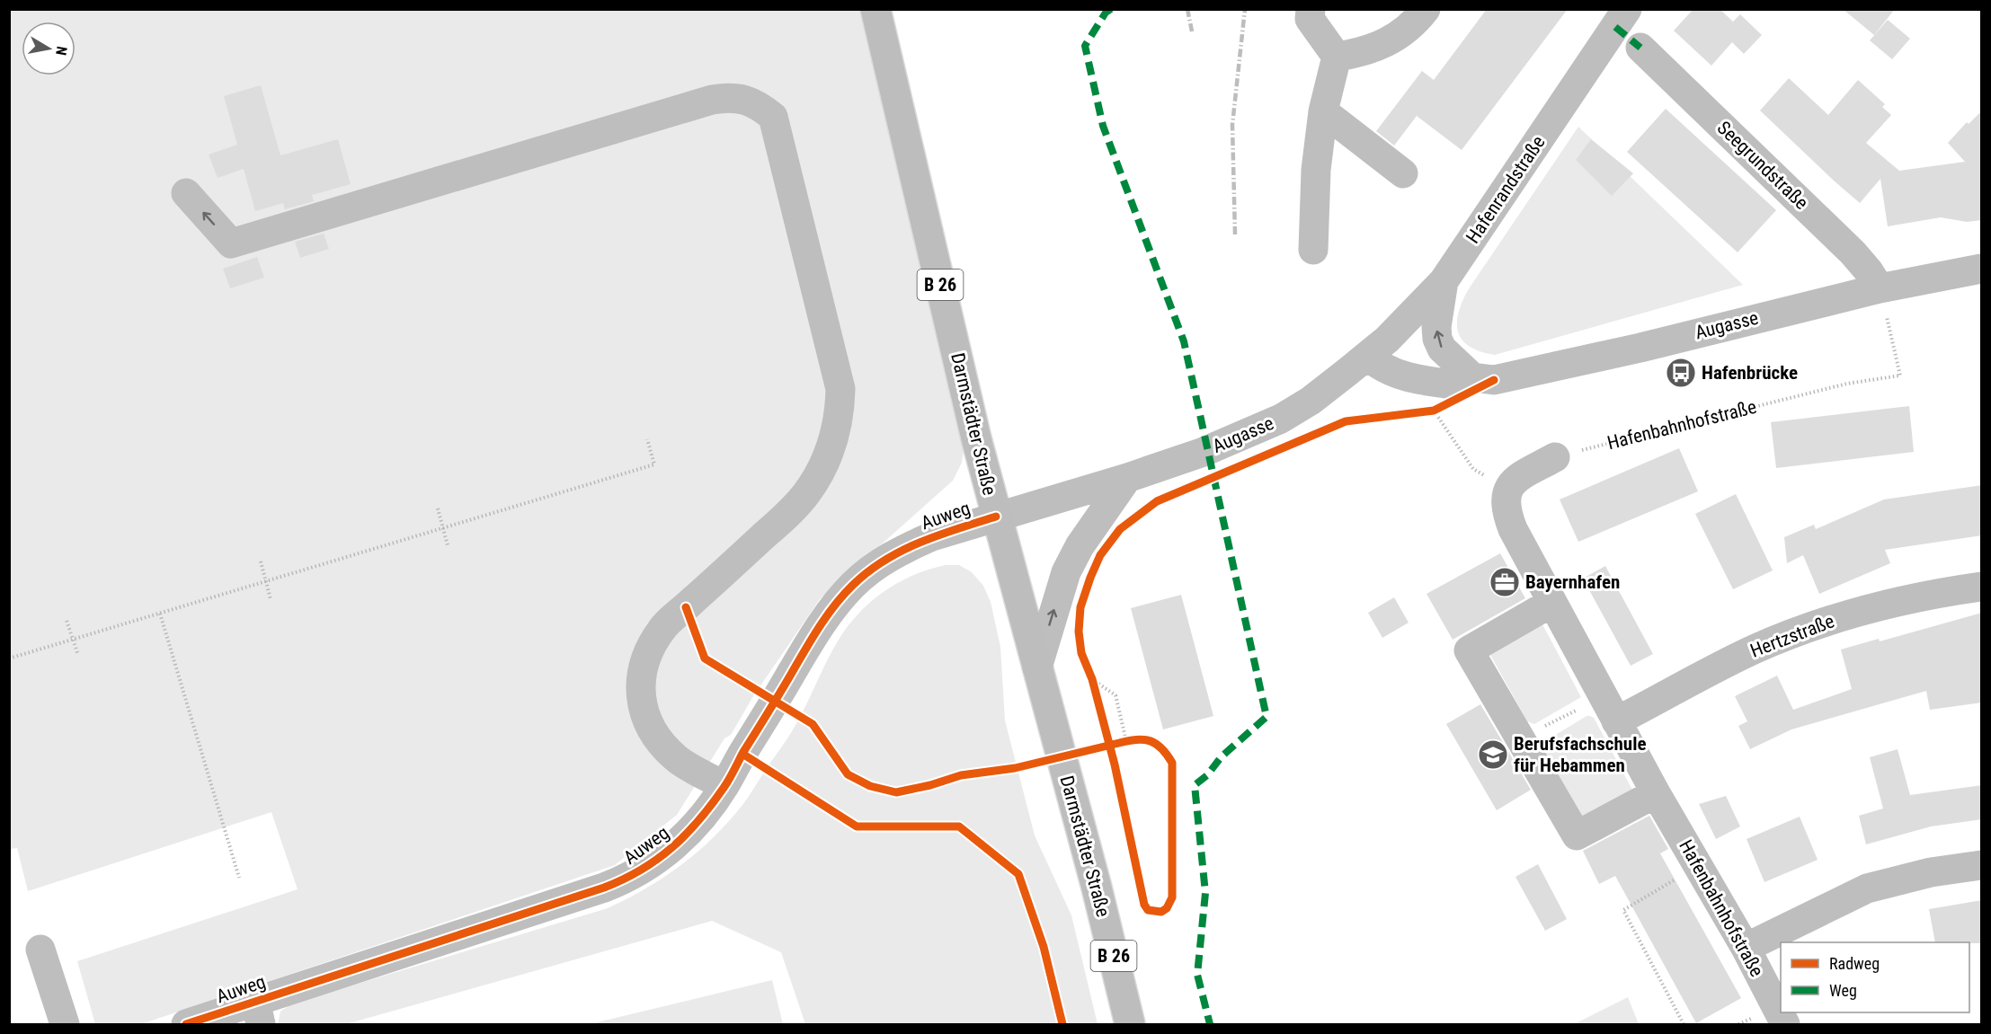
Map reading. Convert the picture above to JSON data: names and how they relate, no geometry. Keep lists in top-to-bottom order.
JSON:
{
  "streets": {
    "main road": ["B 26", "Darmstädter Straße"],
    "street": [
      "Seegrundstraße",
      "Hafenrandstraße",
      "Augasse",
      "Hafenbahnhofstraße",
      "Auweg",
      "Hertzstraße"
    ]
  },
  "crossings": [
    ["Seegrundstraße", "Augasse"],
    ["Seegrundstraße", "Hafenbahnhofstraße"],
    ["Hafenrandstraße", "Augasse"],
    ["Augasse", "Darmstädter Straße"],
    ["Augasse", "Hafenbahnhofstraße"],
    ["Augasse", "Auweg"],
    ["Darmstädter Straße", "Auweg"],
    ["Hafenbahnhofstraße", "Hertzstraße"]
  ],
  "places": {
    "bus stop": ["Hafenbrücke"],
    "office": ["Bayernhafen"],
    "school or university": ["Berufsfachschule für Hebammen"]
  },
  "legend": ["Radweg", "Weg"],
  "north": "right"
}
